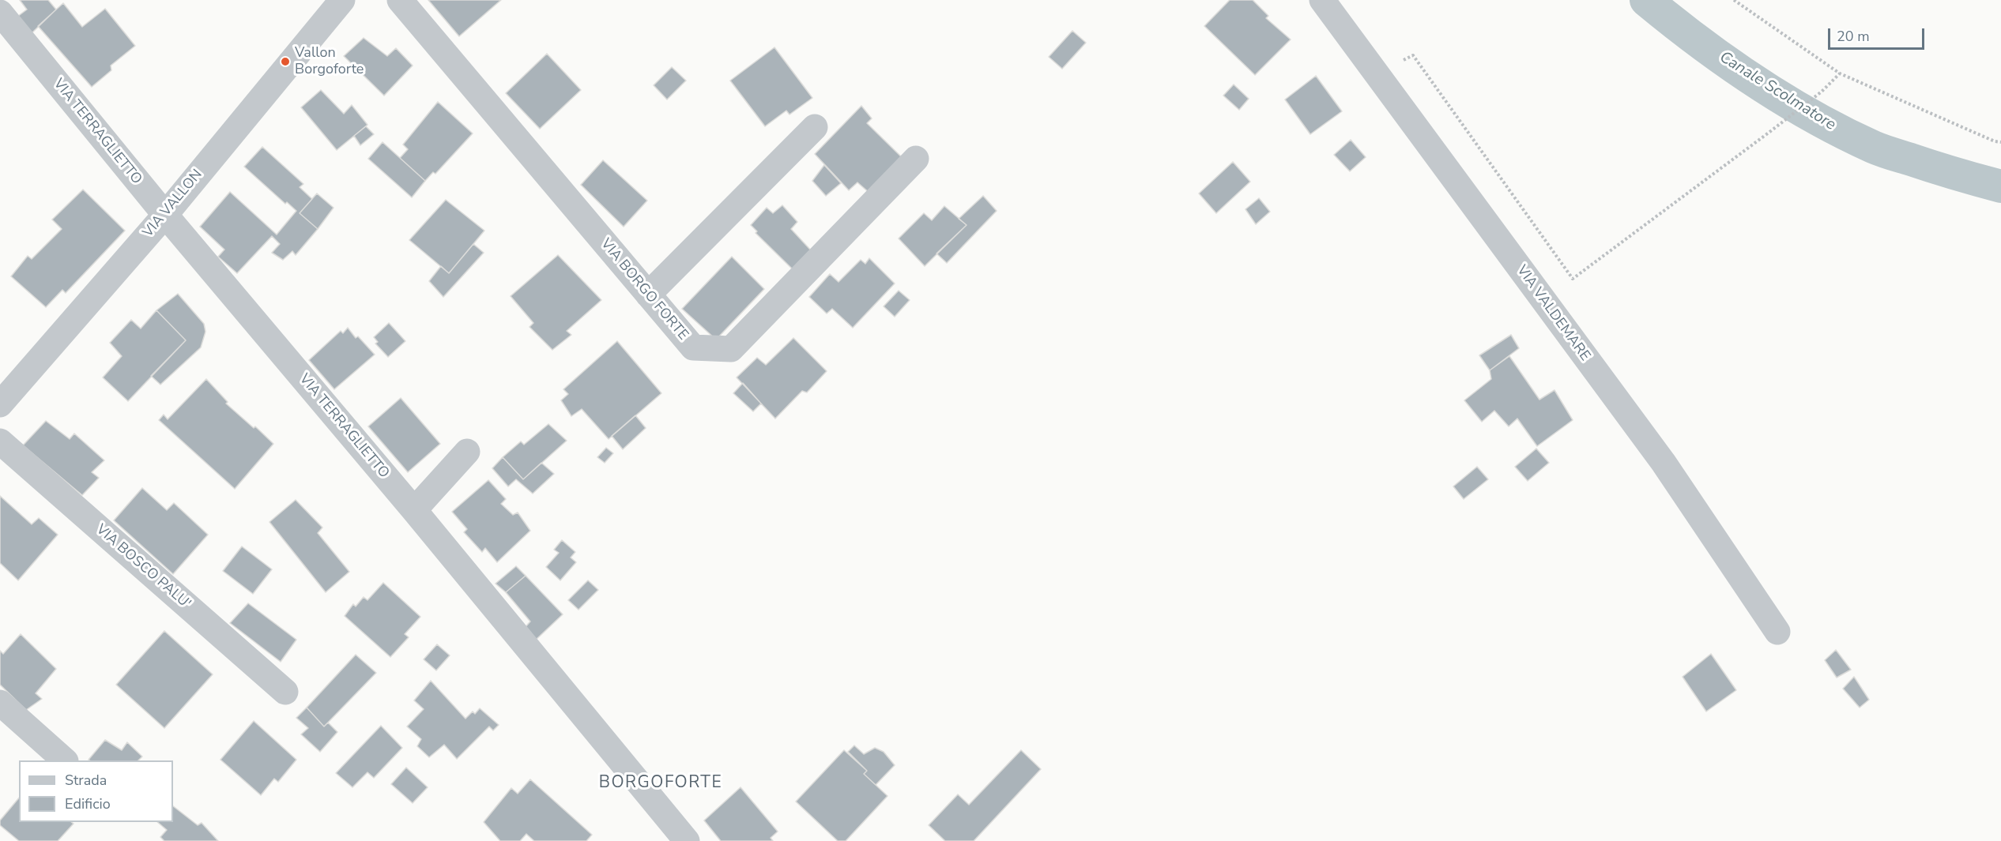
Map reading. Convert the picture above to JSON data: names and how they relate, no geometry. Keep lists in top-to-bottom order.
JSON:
{
  "streets": {
    "street": [
      "VIA TERRAGLIETTO",
      "VIA VALLON",
      "VIA BORGO FORTE",
      "VIA VALDEMARE",
      "VIA BOSCO PALU'"
    ]
  },
  "crossings": [
    ["VIA TERRAGLIETTO", "VIA VALLON"]
  ],
  "districts": ["BORGOFORTE"],
  "water": ["Canale Scolmatore"],
  "places": ["Vallon Borgoforte"],
  "legend": ["Strada", "Edificio"],
  "scale_bar": "20 m"
}
